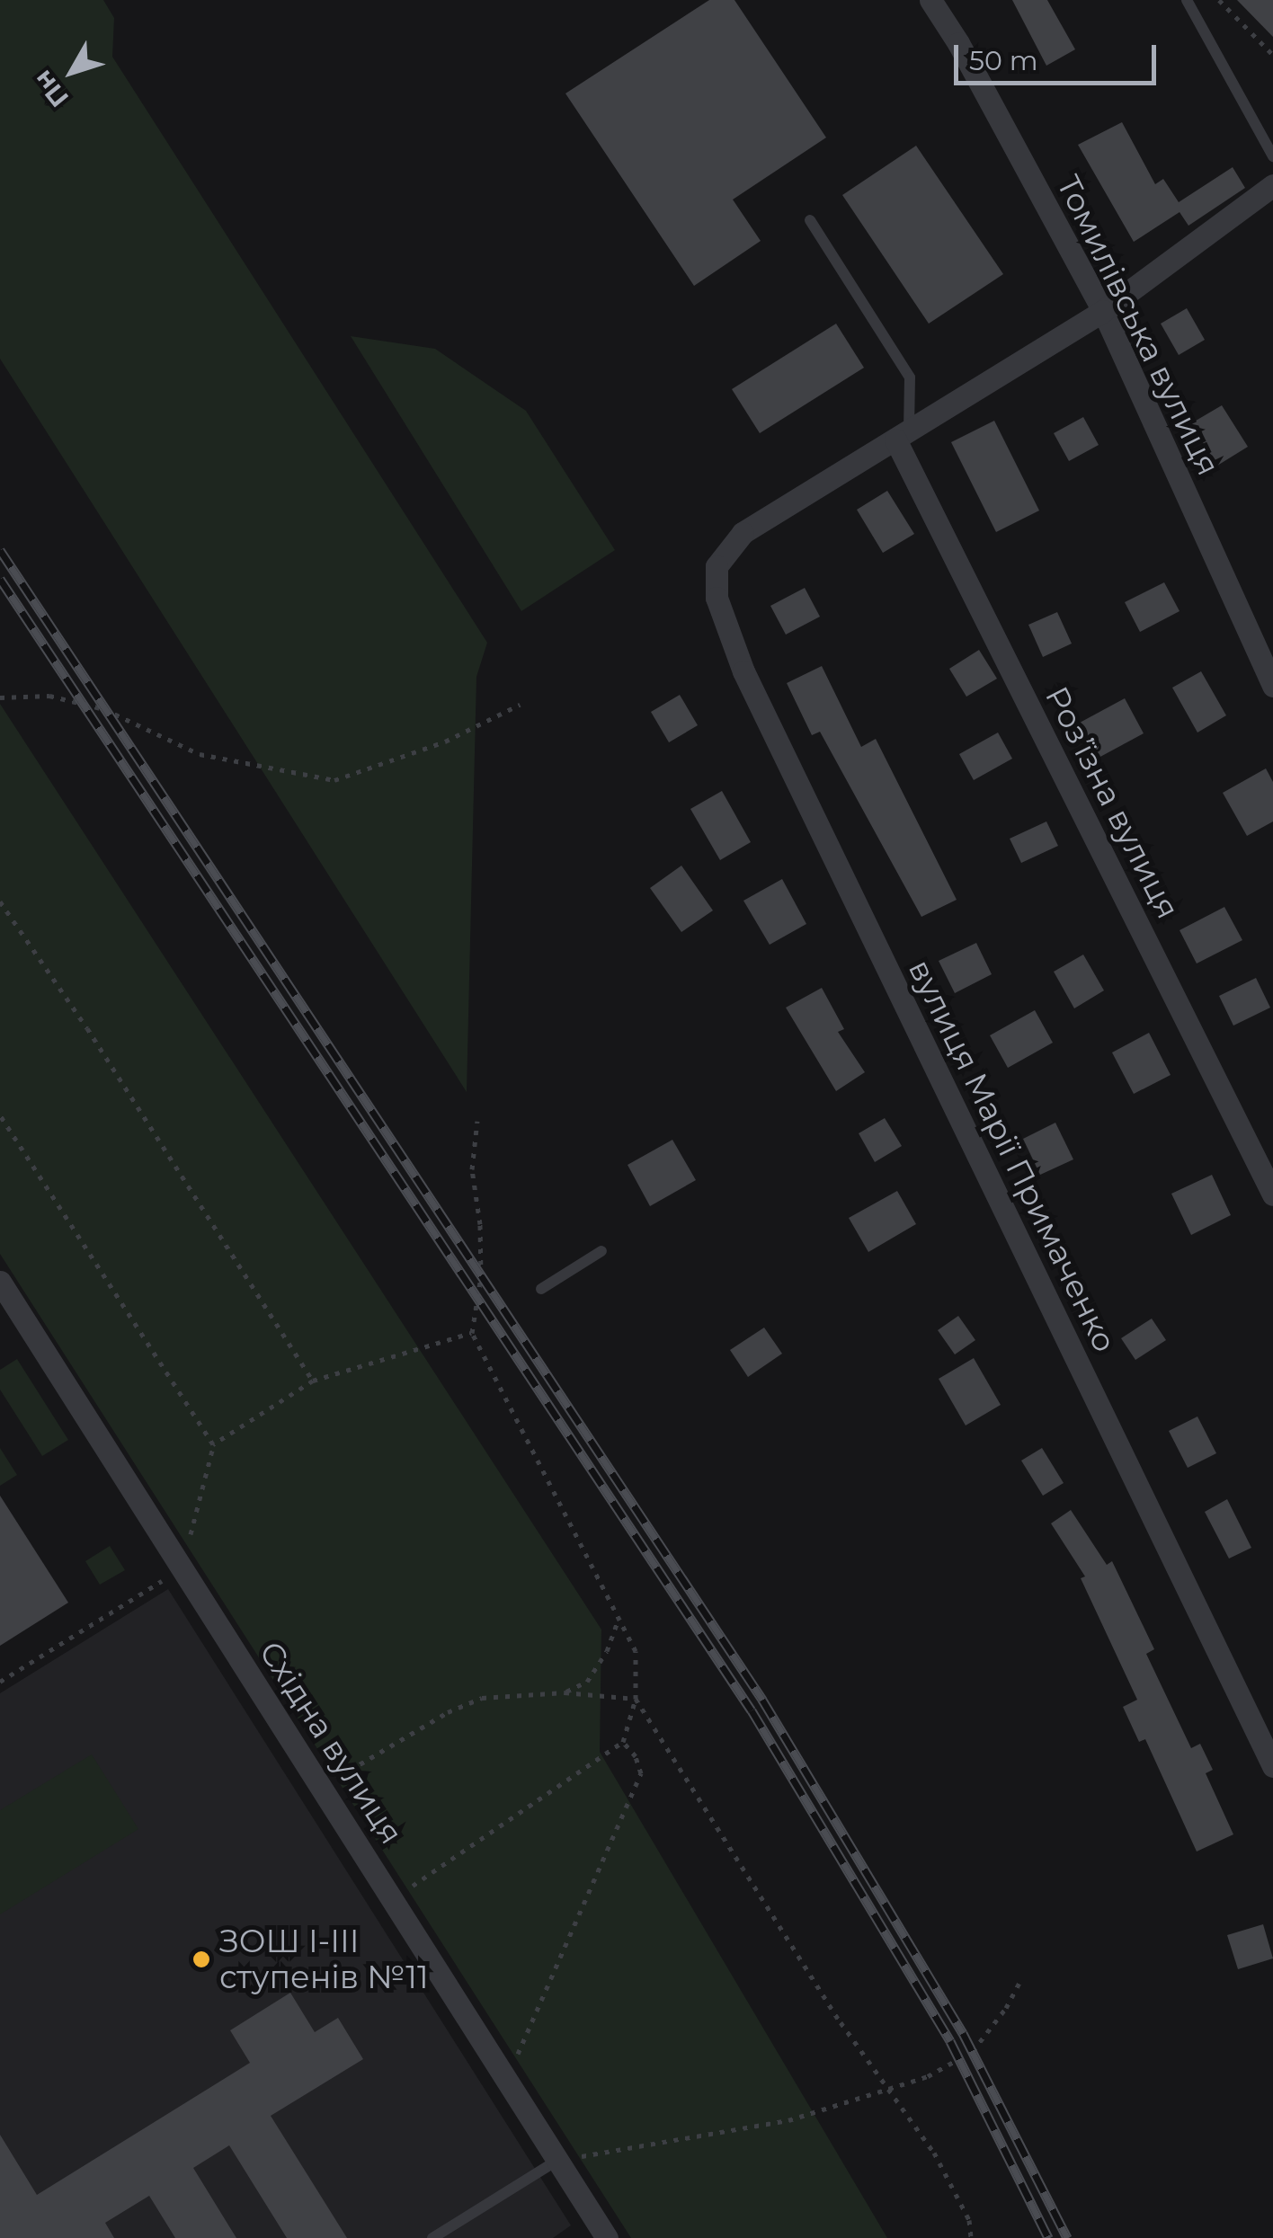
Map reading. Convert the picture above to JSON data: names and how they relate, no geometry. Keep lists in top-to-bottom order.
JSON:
{
  "streets": {
    "street": [
      "Томилівська вулиця",
      "Розʼїзна вулиця",
      "вулиця Марії Примаченко",
      "Східна вулиця"
    ]
  },
  "crossings": [
    ["Розʼїзна вулиця", "вулиця Марії Примаченко"]
  ],
  "places": ["ЗОШ І-ІІІ ступенів №11"],
  "scale_bar": "50 m",
  "north": "bottom left"
}
